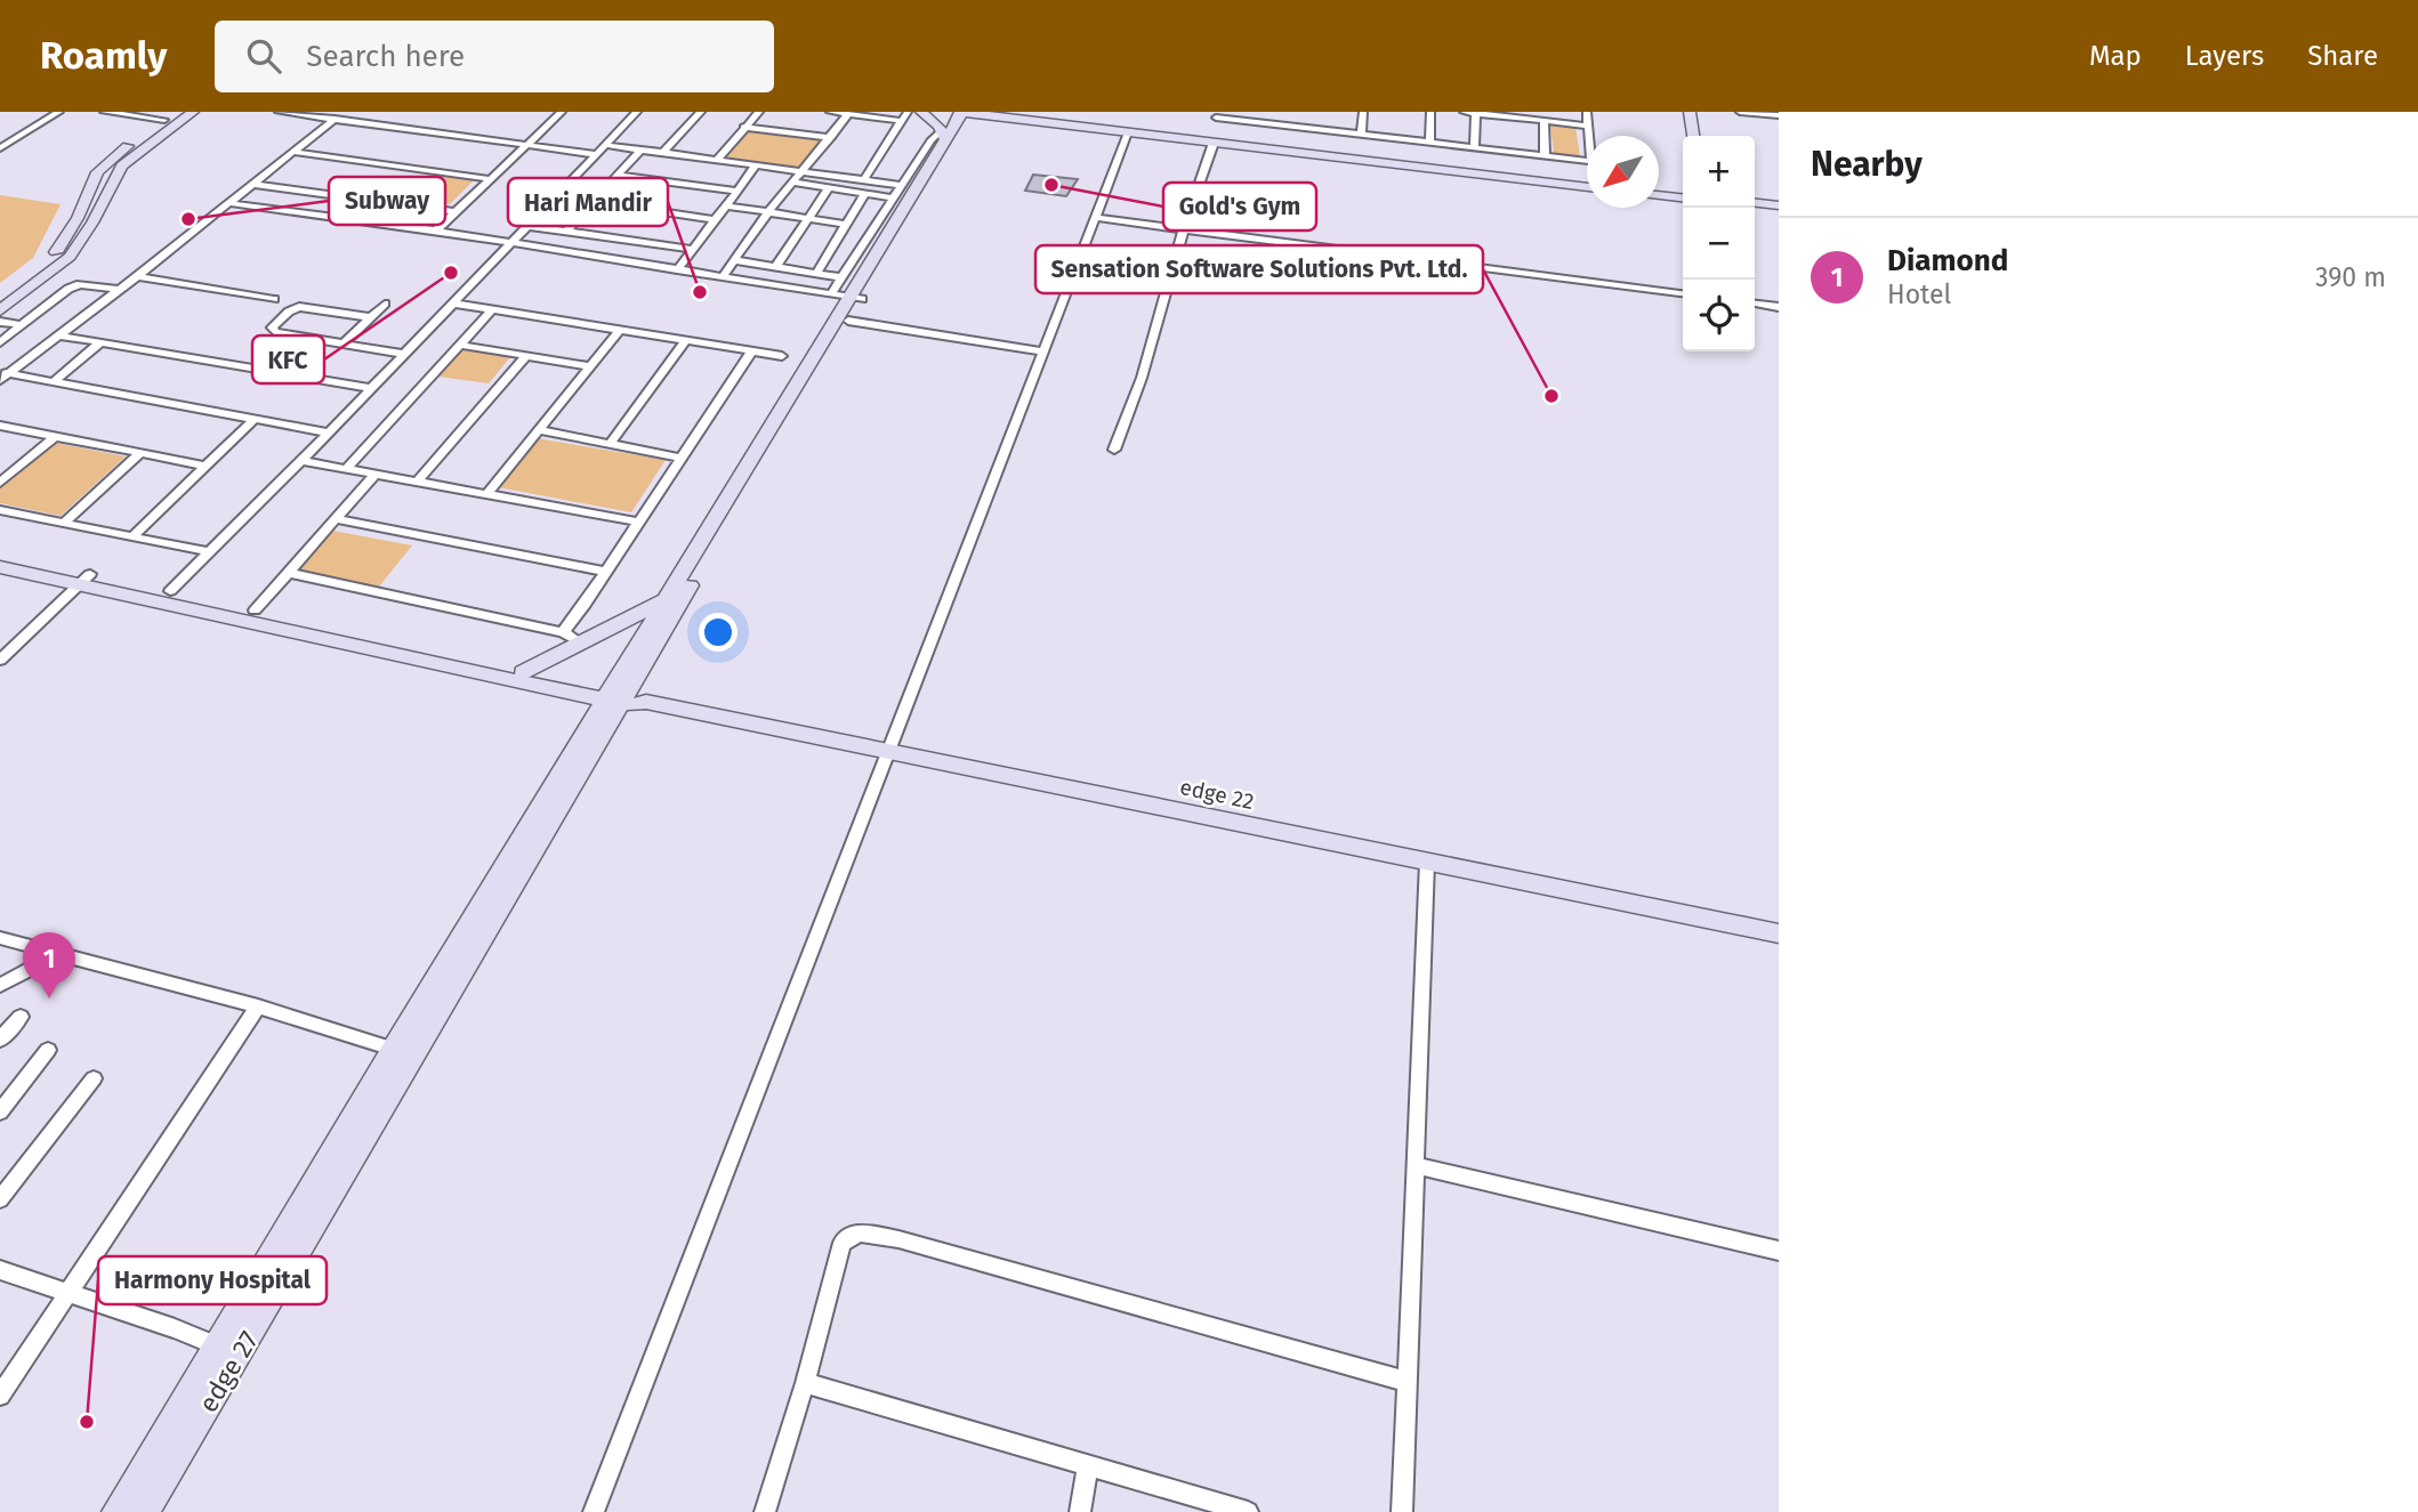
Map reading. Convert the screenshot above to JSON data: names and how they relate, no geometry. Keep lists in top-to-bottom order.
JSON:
{
  "streets": {
    "main road": ["edge 22", "edge 27"]
  },
  "crossings": [
    ["edge 22", "edge 27"]
  ],
  "places": [
    "Gold's Gym",
    "Subway",
    "KFC",
    "Hari Mandir",
    "Sensation Software Solutions Pvt. Ltd.",
    "Harmony Hospital"
  ],
  "north": "bottom left",
  "page": {
    "header": "Roamly",
    "search": "Search here",
    "nav": ["Map", "Layers", "Share"],
    "heading": "Nearby",
    "map_buttons": ["+", "−"],
    "list": [
      {
        "mark": "1",
        "name": "Diamond",
        "note": "Hotel",
        "value": "390 m"
      }
    ],
    "pins": "1"
  }
}
